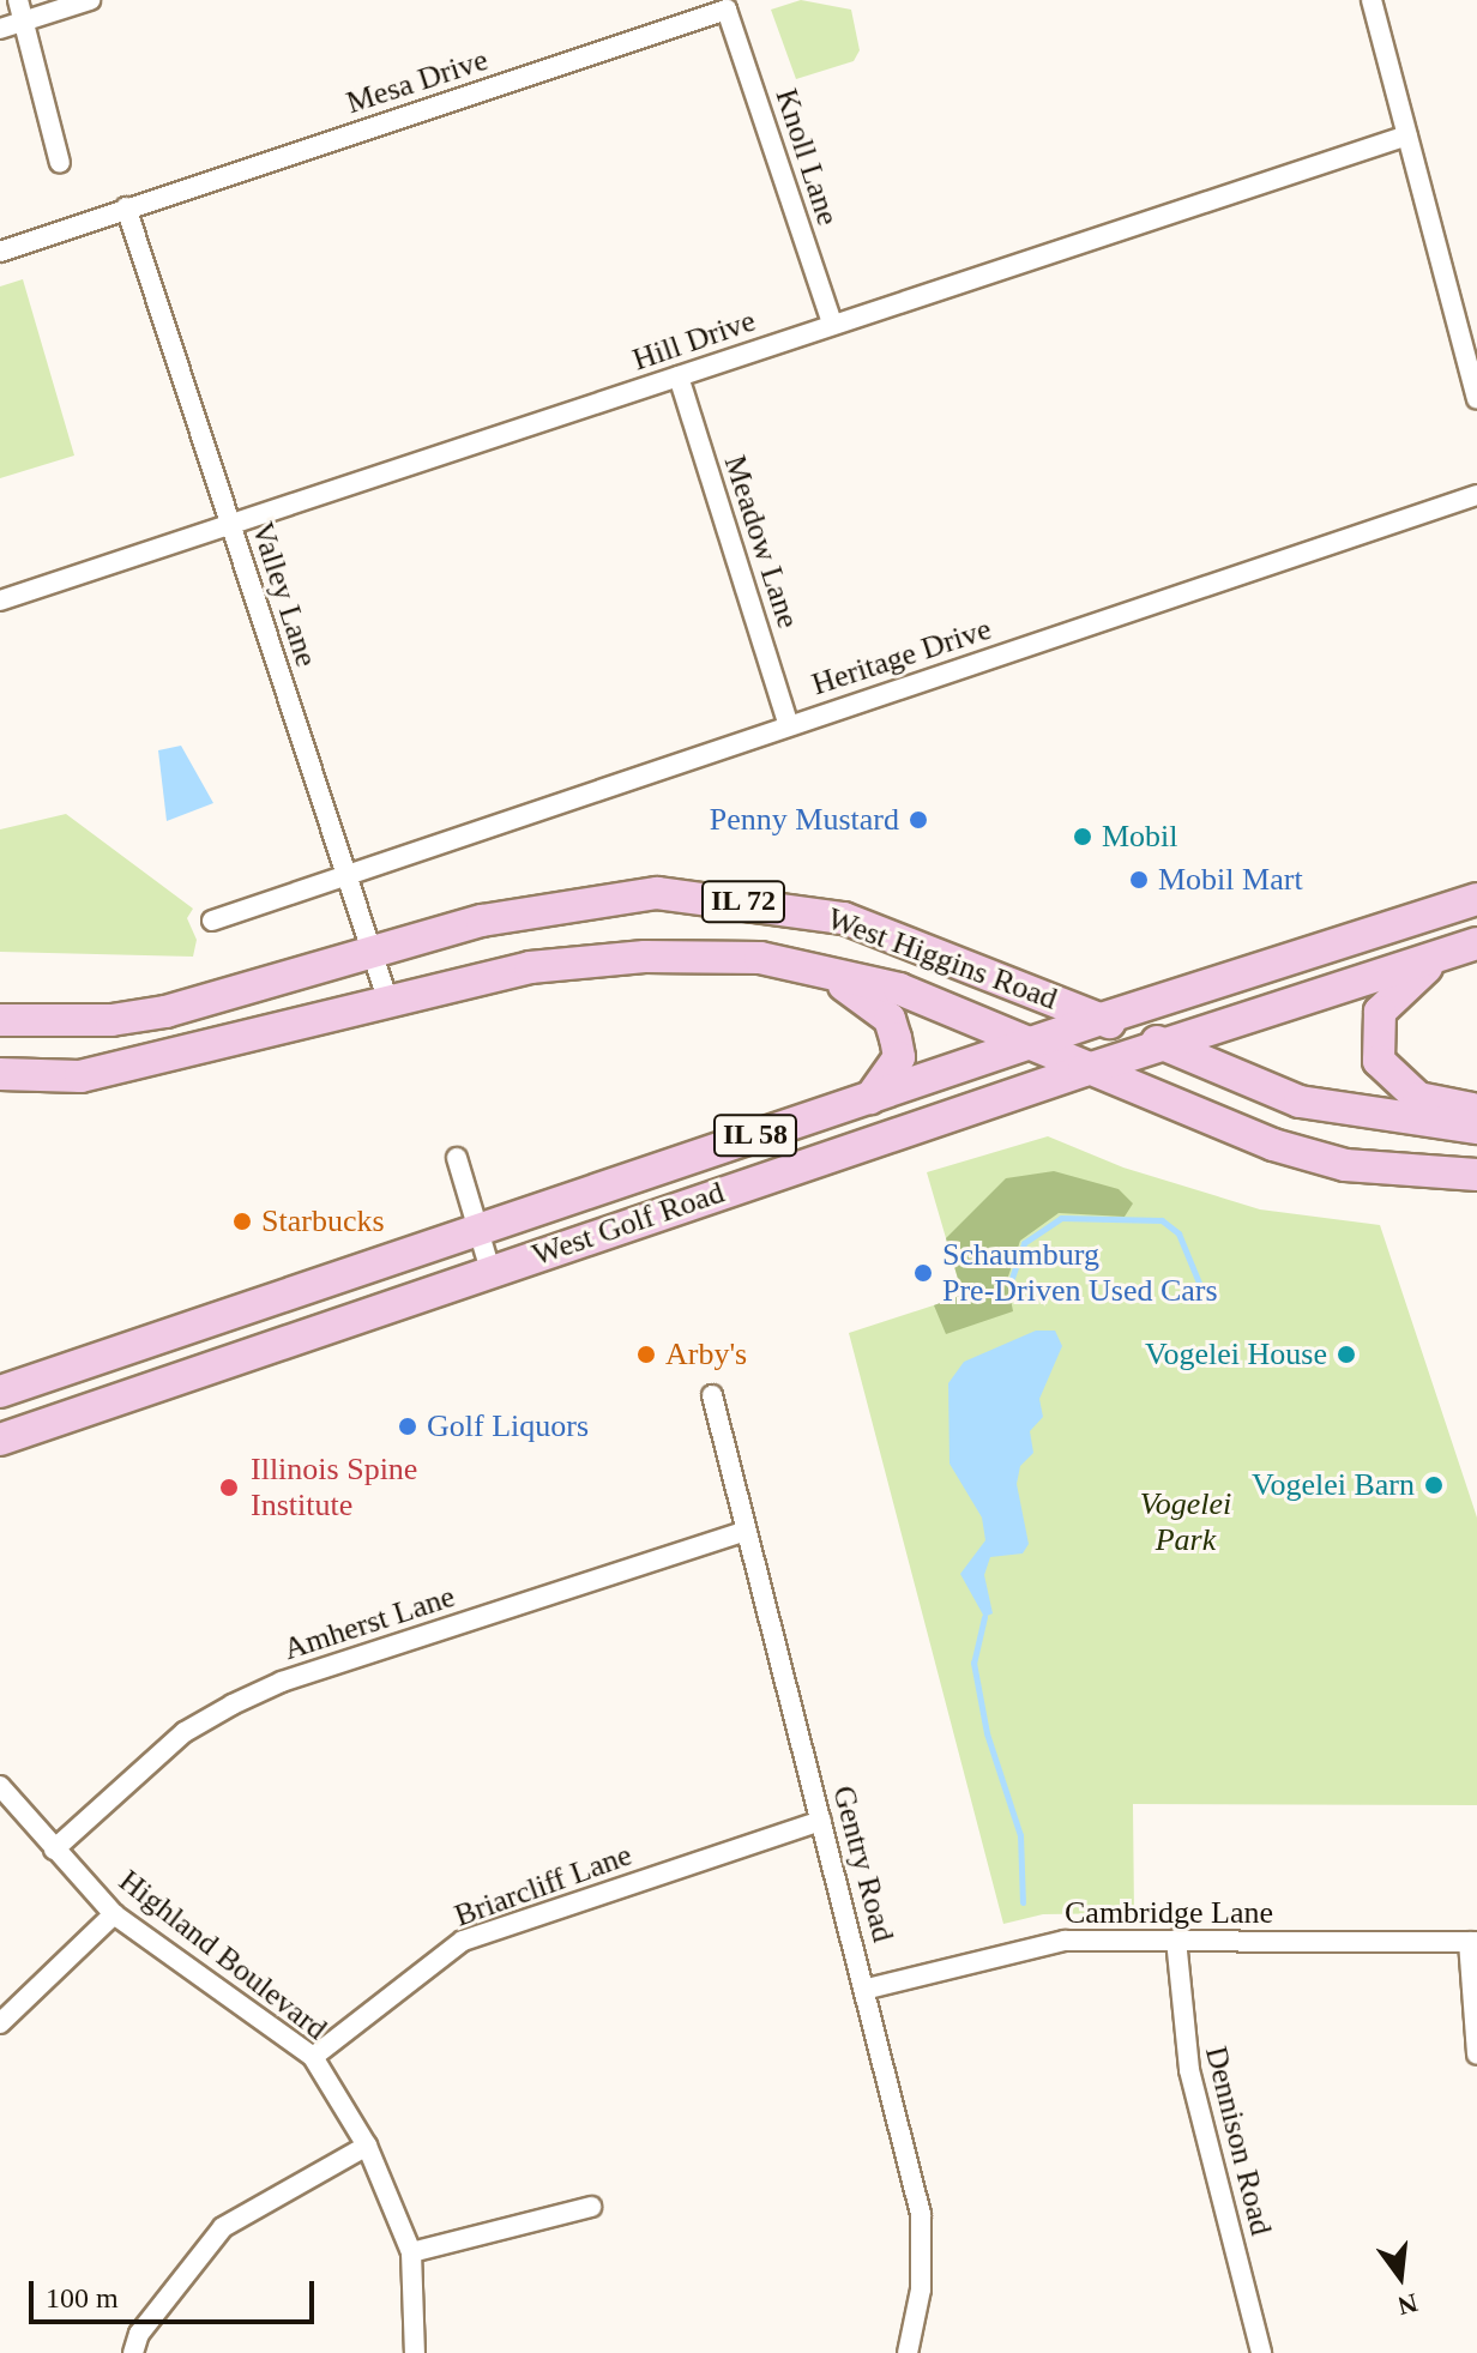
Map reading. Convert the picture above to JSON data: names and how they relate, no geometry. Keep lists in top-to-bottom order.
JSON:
{
  "streets": {
    "main road": [
      "IL 72",
      "West Higgins Road",
      "IL 58",
      "West Golf Road"
    ],
    "street": [
      "Mesa Drive",
      "Knoll Lane",
      "Hill Drive",
      "Meadow Lane",
      "Valley Lane",
      "Heritage Drive",
      "Amherst Lane",
      "Gentry Road",
      "Briarcliff Lane",
      "Cambridge Lane",
      "Highland Boulevard",
      "Dennison Road"
    ]
  },
  "crossings": [
    ["Mesa Drive", "Knoll Lane"],
    ["Mesa Drive", "Valley Lane"],
    ["Knoll Lane", "Hill Drive"],
    ["Hill Drive", "Meadow Lane"],
    ["Hill Drive", "Valley Lane"],
    ["Meadow Lane", "Heritage Drive"],
    ["Valley Lane", "Heritage Drive"],
    ["Valley Lane", "West Higgins Road"],
    ["West Higgins Road", "West Golf Road"],
    ["Amherst Lane", "Gentry Road"],
    ["Amherst Lane", "Highland Boulevard"],
    ["Gentry Road", "Briarcliff Lane"],
    ["Gentry Road", "Cambridge Lane"],
    ["Briarcliff Lane", "Highland Boulevard"],
    ["Cambridge Lane", "Dennison Road"]
  ],
  "parks": ["Vogelei Park"],
  "places": [
    "Penny Mustard",
    "Mobil",
    "Mobil Mart",
    "Starbucks",
    "Schaumburg Pre-Driven Used Cars",
    "Arby's",
    "Vogelei House",
    "Golf Liquors",
    "Vogelei Barn",
    "Illinois Spine Institute"
  ],
  "scale_bar": "100 m",
  "north": "bottom"
}
